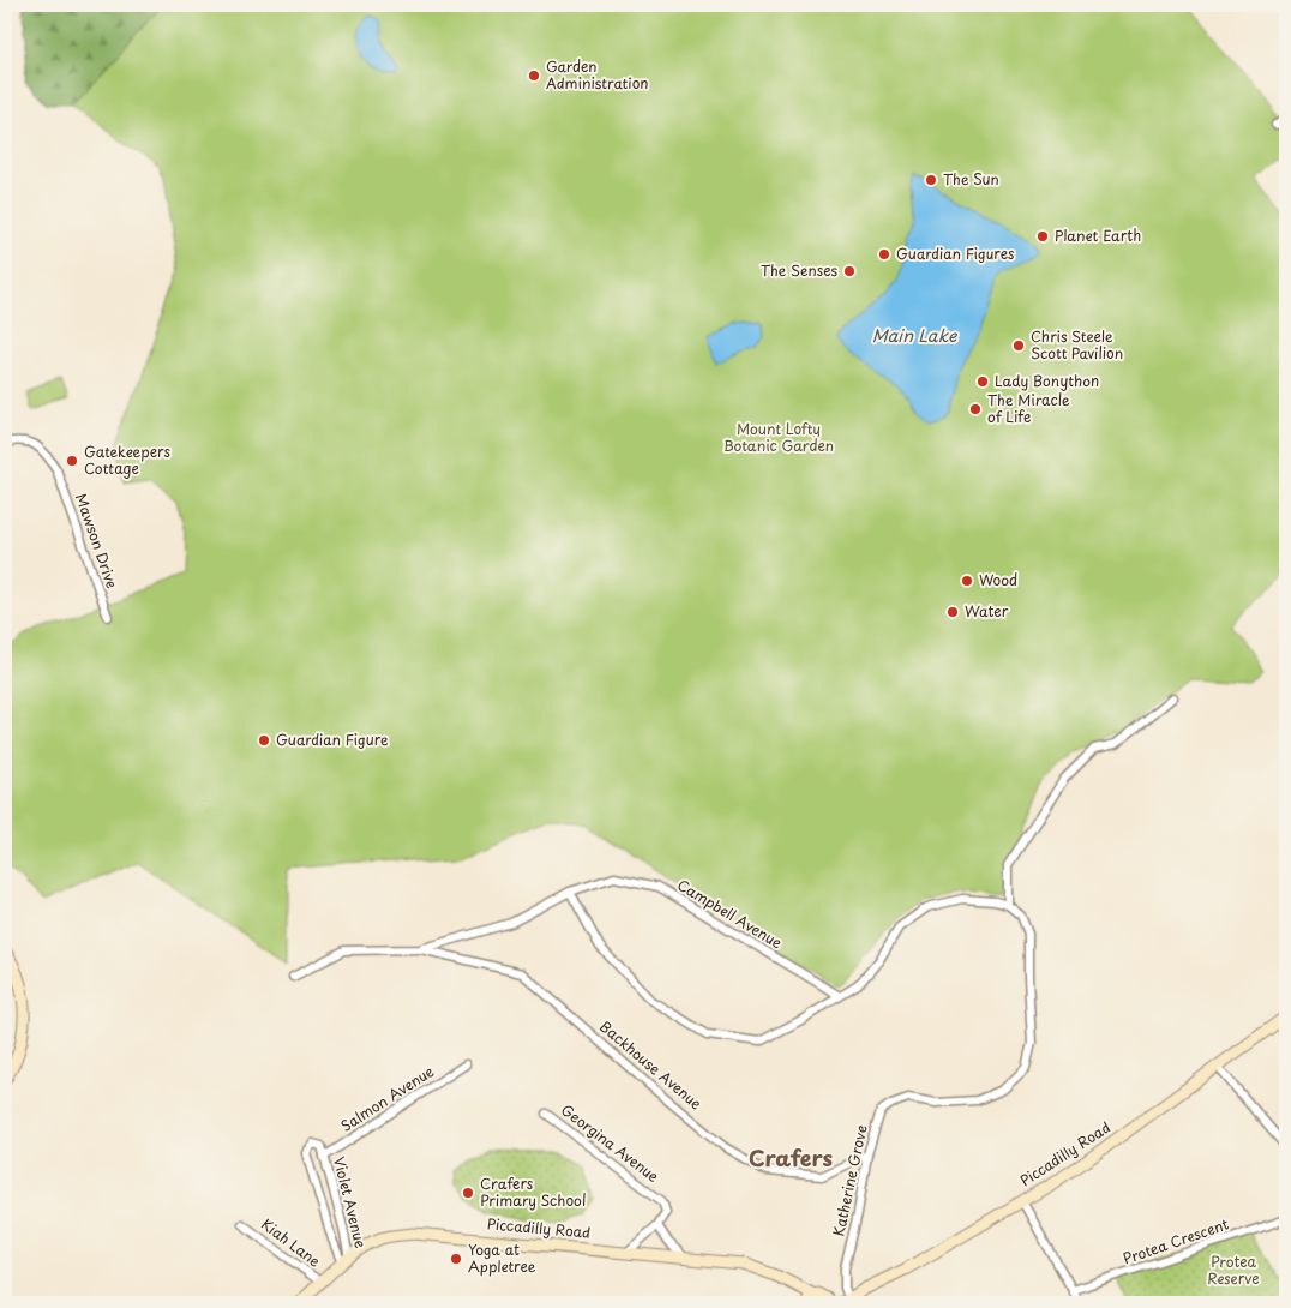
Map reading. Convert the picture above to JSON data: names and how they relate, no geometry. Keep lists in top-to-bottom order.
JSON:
{
  "streets": {
    "main road": ["Piccadilly Road"],
    "street": [
      "Mawson Drive",
      "Campbell Avenue",
      "Backhouse Avenue",
      "Salmon Avenue",
      "Georgina Avenue",
      "Katherine Grove",
      "Violet Avenue",
      "Protea Crescent",
      "Kiah Lane"
    ]
  },
  "crossings": [
    ["Campbell Avenue", "Backhouse Avenue"],
    ["Backhouse Avenue", "Katherine Grove"],
    ["Salmon Avenue", "Violet Avenue"],
    ["Piccadilly Road", "Katherine Grove"],
    ["Piccadilly Road", "Violet Avenue"],
    ["Piccadilly Road", "Kiah Lane"]
  ],
  "districts": ["Crafers"],
  "water": ["Main Lake"],
  "parks": ["Mount Lofty Botanic Garden", "Protea Reserve"],
  "places": [
    "Garden Administration",
    "The Sun",
    "Planet Earth",
    "Guardian Figures",
    "The Senses",
    "Chris Steele Scott Pavilion",
    "Lady Bonython",
    "The Miracle of Life",
    "Gatekeepers Cottage",
    "Wood",
    "Water",
    "Guardian Figure",
    "Crafers Primary School",
    "Yoga at Appletree"
  ]
}
